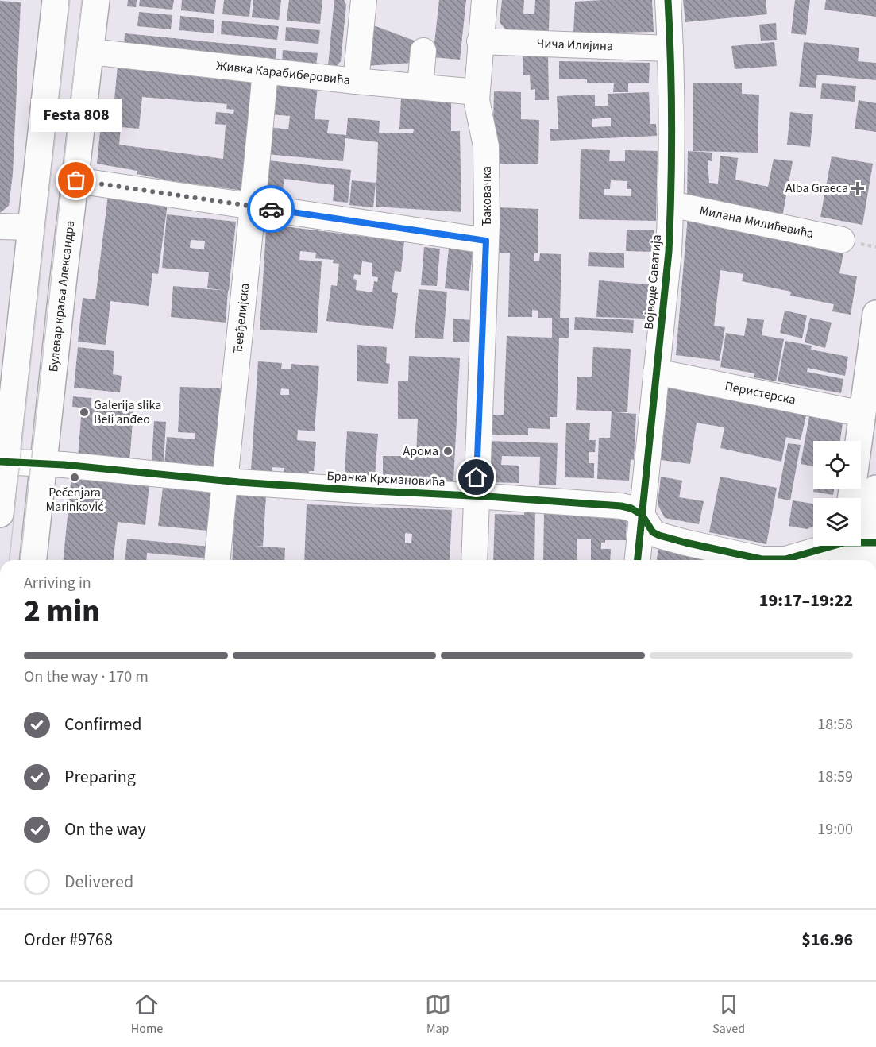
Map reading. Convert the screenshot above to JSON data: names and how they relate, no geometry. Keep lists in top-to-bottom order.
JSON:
{
  "streets": {
    "main road": ["Булевар краља Александра"],
    "street": [
      "Чича Илијина",
      "Живка Карабиберовића",
      "Ђаковачка",
      "Милана Милићевића",
      "Војводе Саватија",
      "Ђевђелијска",
      "Перистерска",
      "Бранка Крсмановића"
    ]
  },
  "crossings": [
    ["Чича Илијина", "Ђаковачка"],
    ["Чича Илијина", "Војводе Саватија"],
    ["Живка Карабиберовића", "Ђаковачка"],
    ["Живка Карабиберовића", "Булевар краља Александра"],
    ["Живка Карабиберовића", "Ђевђелијска"],
    ["Ђаковачка", "Бранка Крсмановића"],
    ["Милана Милићевића", "Војводе Саватија"],
    ["Војводе Саватија", "Перистерска"],
    ["Војводе Саватија", "Бранка Крсмановића"],
    ["Булевар краља Александра", "Бранка Крсмановића"],
    ["Ђевђелијска", "Бранка Крсмановића"]
  ],
  "places": {
    "other": [
      "Festa 808",
      "Galerija slika Beli anđeo",
      "Арома",
      "Pečenjara Marinković"
    ],
    "health": ["Alba Graeca"]
  },
  "page": {
    "bubble": "Festa 808",
    "heading": ["2 min", "Arriving in", "19:17–19:22"],
    "panel": ["Order #9768", "$16.96"],
    "bar": "On the way · 170 m",
    "list": [
      ["Confirmed", "18:58"],
      ["Preparing", "18:59"],
      ["On the way", "19:00"],
      "Delivered"
    ],
    "tabs": ["Home", "Map", "Saved"]
  }
}
